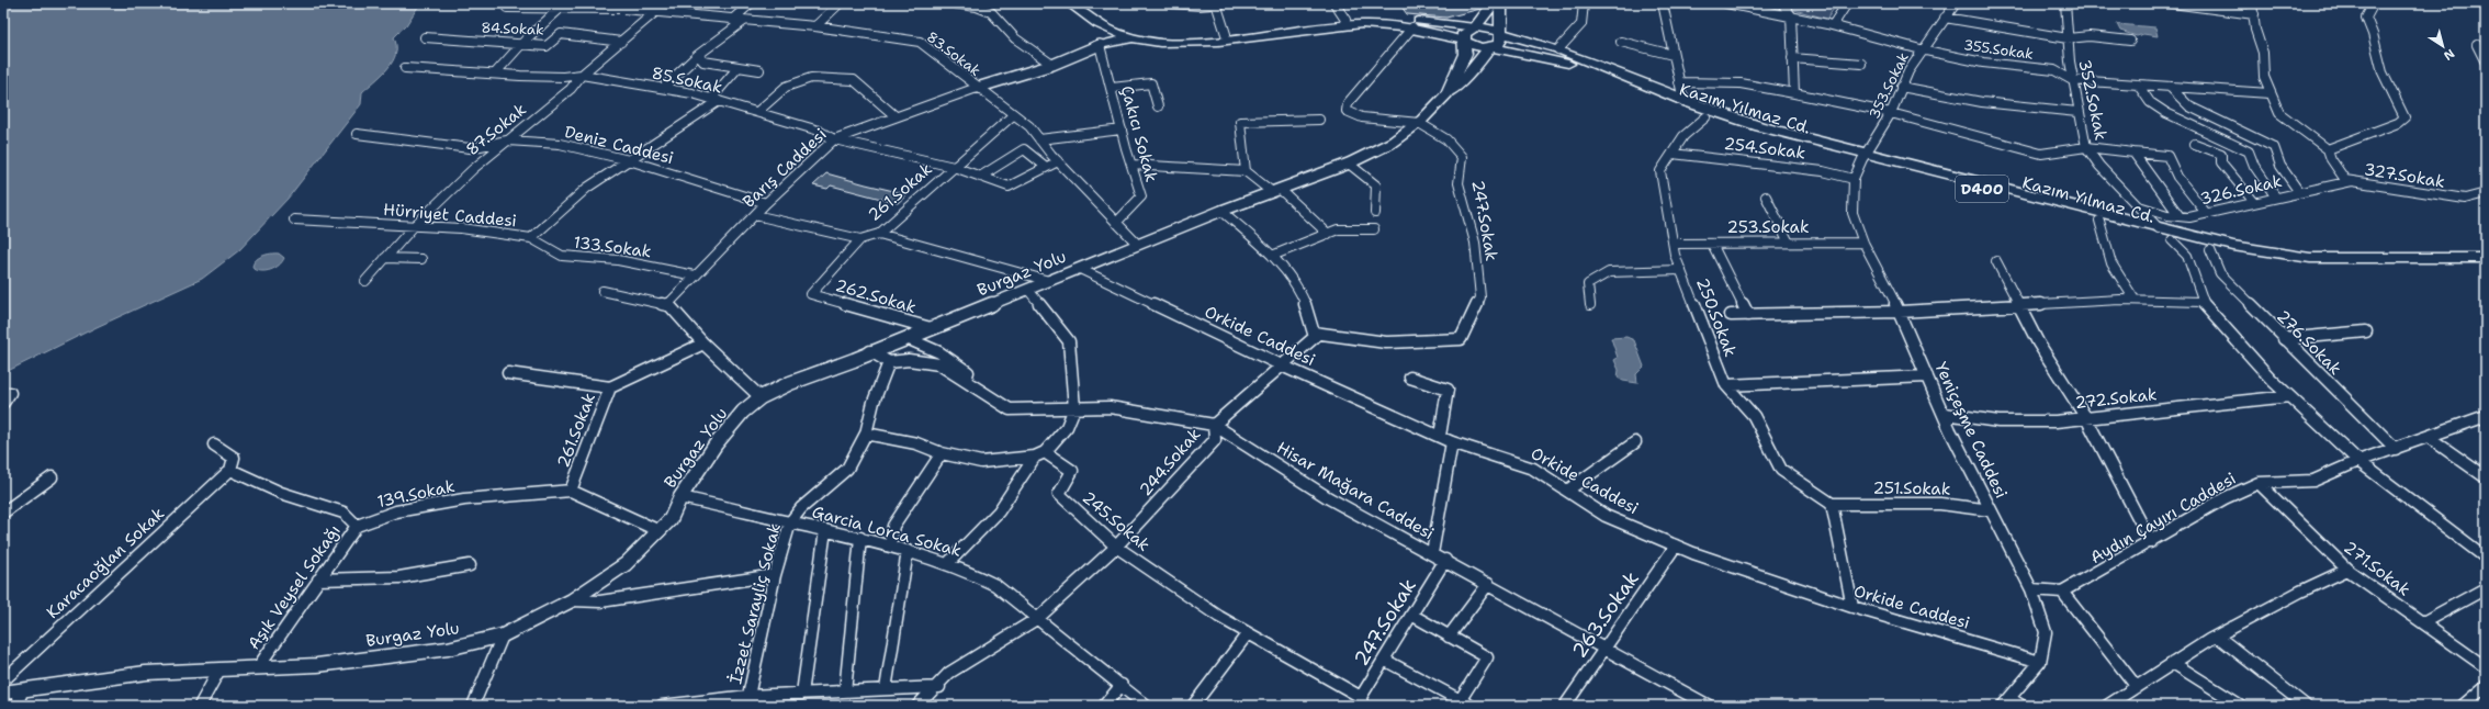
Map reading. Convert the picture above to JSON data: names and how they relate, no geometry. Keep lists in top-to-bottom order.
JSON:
{
  "streets": {
    "highway": ["Kazım Yılmaz Cd.", "D400"],
    "street": [
      "84.Sokak",
      "355.Sokak",
      "83.Sokak",
      "85.Sokak",
      "353.Sokak",
      "352.Sokak",
      "87.Sokak",
      "Çakıcı Sokak",
      "Deniz Caddesi",
      "254.Sokak",
      "Barış Caddesi",
      "327.Sokak",
      "326.Sokak",
      "261.Sokak",
      "Hürriyet Caddesi",
      "247.Sokak",
      "253.Sokak",
      "133.Sokak",
      "Burgaz Yolu",
      "262.Sokak",
      "250.Sokak",
      "Orkide Caddesi",
      "276.Sokak",
      "272.Sokak",
      "Yeniçeşme Caddesi",
      "244.Sokak",
      "251.Sokak",
      "Hisar Mağara Caddesi",
      "139.Sokak",
      "Aydın Çayırı Caddesi",
      "245.Sokak",
      "Garcia Lorca Sokak",
      "Karacaoğlan Sokak",
      "271.Sokak",
      "Aşık Veysel Sokağı",
      "İzzet Sarayliç Sokak",
      "263.Sokak"
    ]
  },
  "crossings": [
    ["84.Sokak", "87.Sokak"],
    ["355.Sokak", "353.Sokak"],
    ["355.Sokak", "352.Sokak"],
    ["355.Sokak", "327.Sokak"],
    ["83.Sokak", "85.Sokak"],
    ["83.Sokak", "87.Sokak"],
    ["83.Sokak", "Çakıcı Sokak"],
    ["83.Sokak", "Barış Caddesi"],
    ["83.Sokak", "261.Sokak"],
    ["83.Sokak", "Burgaz Yolu"],
    ["85.Sokak", "87.Sokak"],
    ["85.Sokak", "Barış Caddesi"],
    ["85.Sokak", "261.Sokak"],
    ["85.Sokak", "Hürriyet Caddesi"],
    ["353.Sokak", "Kazım Yılmaz Cd."],
    ["353.Sokak", "Yeniçeşme Caddesi"],
    ["352.Sokak", "Kazım Yılmaz Cd."],
    ["352.Sokak", "326.Sokak"],
    ["Kazım Yılmaz Cd.", "D400"],
    ["Kazım Yılmaz Cd.", "250.Sokak"],
    ["Kazım Yılmaz Cd.", "276.Sokak"],
    ["Kazım Yılmaz Cd.", "Yeniçeşme Caddesi"],
    ["87.Sokak", "Deniz Caddesi"],
    ["87.Sokak", "Hürriyet Caddesi"],
    ["Çakıcı Sokak", "Barış Caddesi"],
    ["Deniz Caddesi", "Barış Caddesi"],
    ["Deniz Caddesi", "Hürriyet Caddesi"],
    ["254.Sokak", "250.Sokak"],
    ["254.Sokak", "Yeniçeşme Caddesi"],
    ["Barış Caddesi", "133.Sokak"],
    ["327.Sokak", "326.Sokak"],
    ["261.Sokak", "Burgaz Yolu"],
    ["261.Sokak", "262.Sokak"],
    ["261.Sokak", "139.Sokak"],
    ["Hürriyet Caddesi", "133.Sokak"],
    ["247.Sokak", "Burgaz Yolu"],
    ["247.Sokak", "244.Sokak"],
    ["247.Sokak", "Hisar Mağara Caddesi"],
    ["247.Sokak", "245.Sokak"],
    ["253.Sokak", "250.Sokak"],
    ["253.Sokak", "Yeniçeşme Caddesi"],
    ["Burgaz Yolu", "262.Sokak"],
    ["Burgaz Yolu", "Orkide Caddesi"],
    ["Burgaz Yolu", "Hisar Mağara Caddesi"],
    ["Burgaz Yolu", "Garcia Lorca Sokak"],
    ["Burgaz Yolu", "Aşık Veysel Sokağı"],
    ["250.Sokak", "251.Sokak"],
    ["Orkide Caddesi", "Yeniçeşme Caddesi"],
    ["Orkide Caddesi", "244.Sokak"],
    ["Orkide Caddesi", "263.Sokak"],
    ["276.Sokak", "Aydın Çayırı Caddesi"],
    ["272.Sokak", "Yeniçeşme Caddesi"],
    ["Yeniçeşme Caddesi", "251.Sokak"],
    ["244.Sokak", "Hisar Mağara Caddesi"],
    ["244.Sokak", "245.Sokak"],
    ["244.Sokak", "Garcia Lorca Sokak"],
    ["Hisar Mağara Caddesi", "İzzet Sarayliç Sokak"],
    ["Hisar Mağara Caddesi", "263.Sokak"],
    ["139.Sokak", "Aşık Veysel Sokağı"],
    ["Aydın Çayırı Caddesi", "271.Sokak"],
    ["Garcia Lorca Sokak", "İzzet Sarayliç Sokak"]
  ],
  "north": "bottom right"
}
